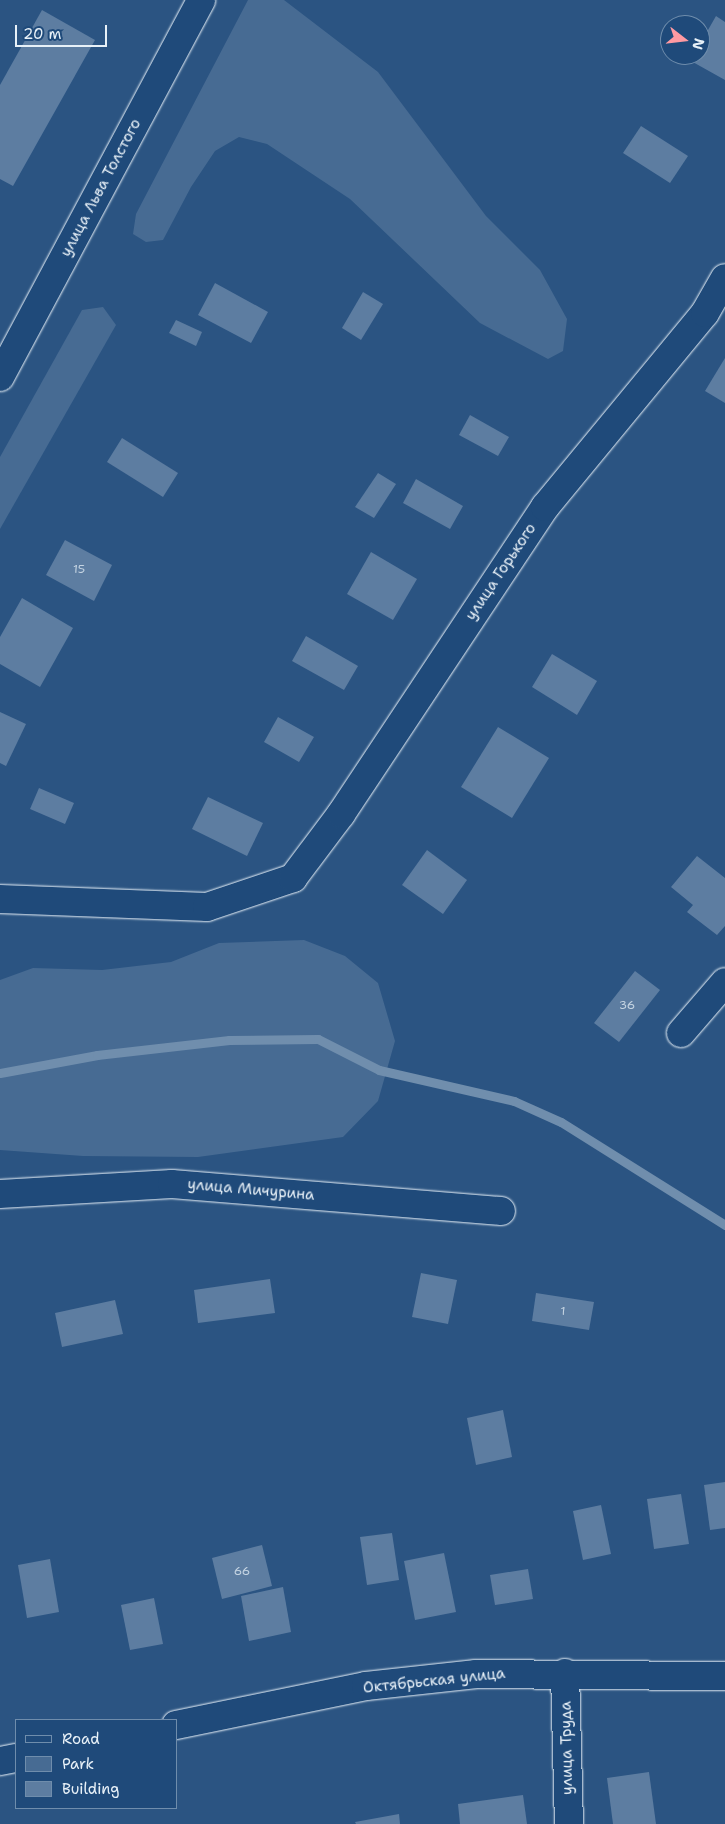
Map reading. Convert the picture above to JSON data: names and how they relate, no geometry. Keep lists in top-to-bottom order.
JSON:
{
  "streets": {
    "street": [
      "улица Льва Толстого",
      "улица Горького",
      "улица Мичурина",
      "Октябрьская улица",
      "улица Труда"
    ]
  },
  "crossings": [
    ["Октябрьская улица", "улица Труда"]
  ],
  "house_numbers": [
    "15",
    "36",
    "1",
    "66"
  ],
  "legend": ["Road", "Park", "Building"],
  "scale_bar": "20 m",
  "north": "right"
}
